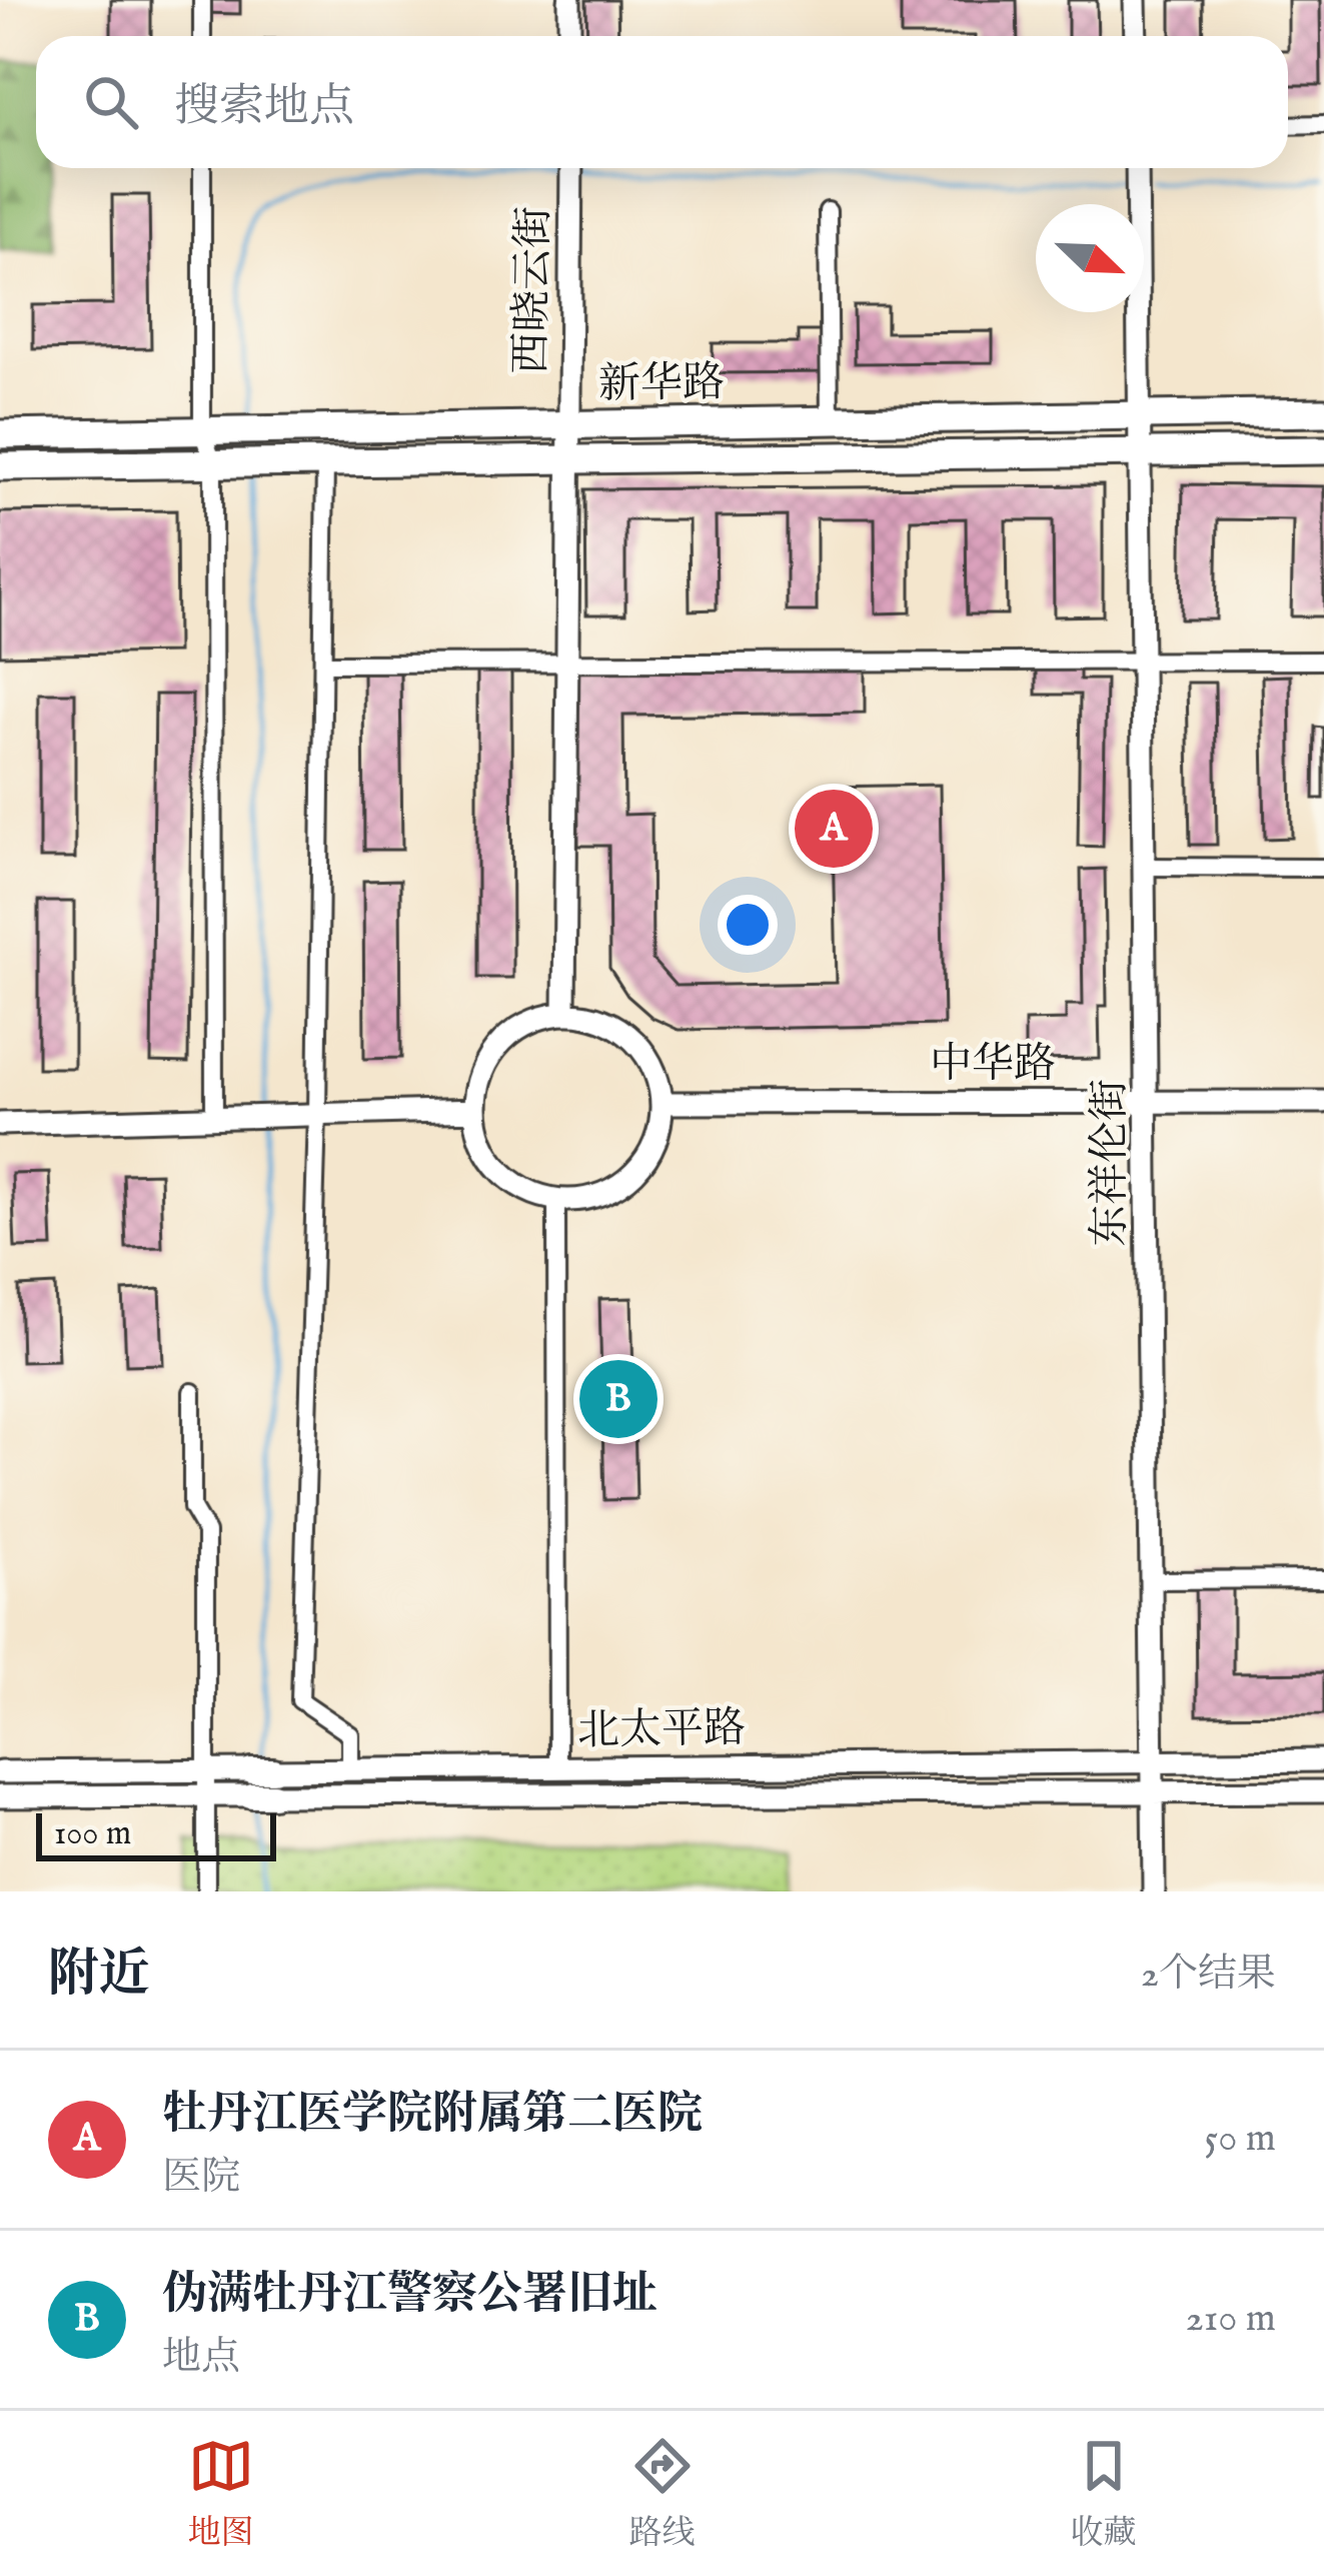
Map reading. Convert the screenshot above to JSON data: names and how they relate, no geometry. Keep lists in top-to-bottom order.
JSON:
{
  "streets": {
    "main road": ["新华路"],
    "street": [
      "西晓云街",
      "中华路",
      "东祥伦街",
      "北太平路"
    ]
  },
  "crossings": [
    ["西晓云街", "新华路"],
    ["西晓云街", "中华路"],
    ["新华路", "东祥伦街"],
    ["中华路", "东祥伦街"],
    ["东祥伦街", "北太平路"]
  ],
  "scale_bar": "100 m",
  "north": "bottom right",
  "page": {
    "search": "搜索地点",
    "pins": ["A", "B"],
    "scale": "100 m",
    "heading": ["附近", "2个结果"],
    "list": [
      {
        "mark": "A",
        "name": "牡丹江医学院附属第二医院",
        "note": "医院",
        "value": "50 m"
      },
      {
        "mark": "B",
        "name": "伪满牡丹江警察公署旧址",
        "note": "地点",
        "value": "210 m"
      }
    ],
    "nav": ["地图", "路线", "收藏"]
  }
}
